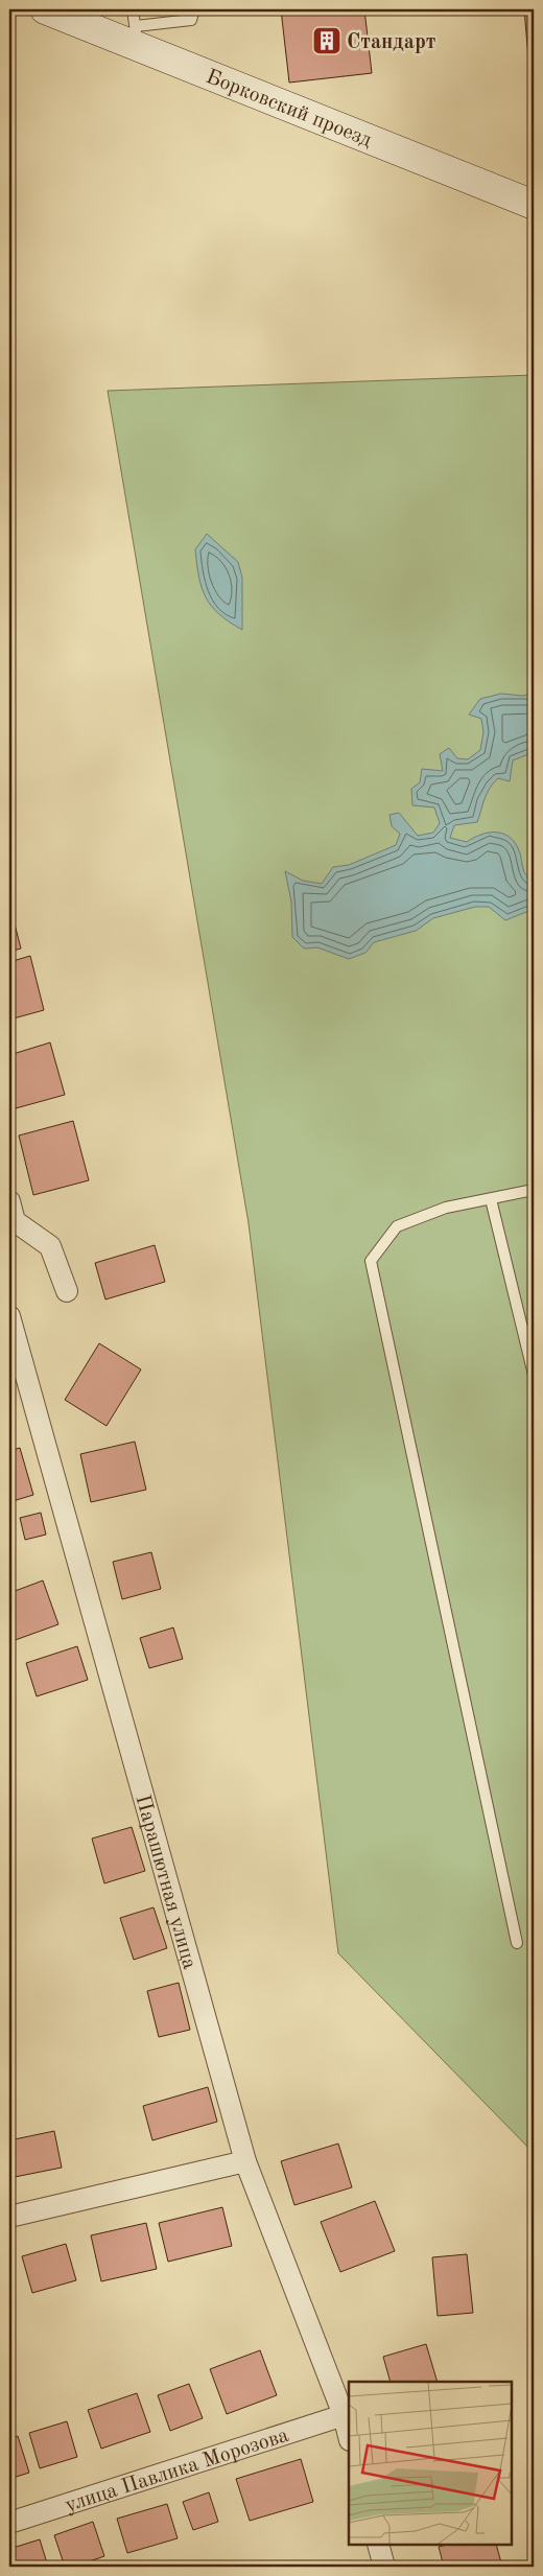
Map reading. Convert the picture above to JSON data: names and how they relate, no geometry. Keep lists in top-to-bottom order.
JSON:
{
  "streets": {
    "street": ["Борковский проезд", "Парашютная улица", "улица Павлика Морозова"]
  },
  "crossings": [
    ["Парашютная улица", "улица Павлика Морозова"]
  ],
  "places": {
    "building": ["Стандарт"]
  }
}
